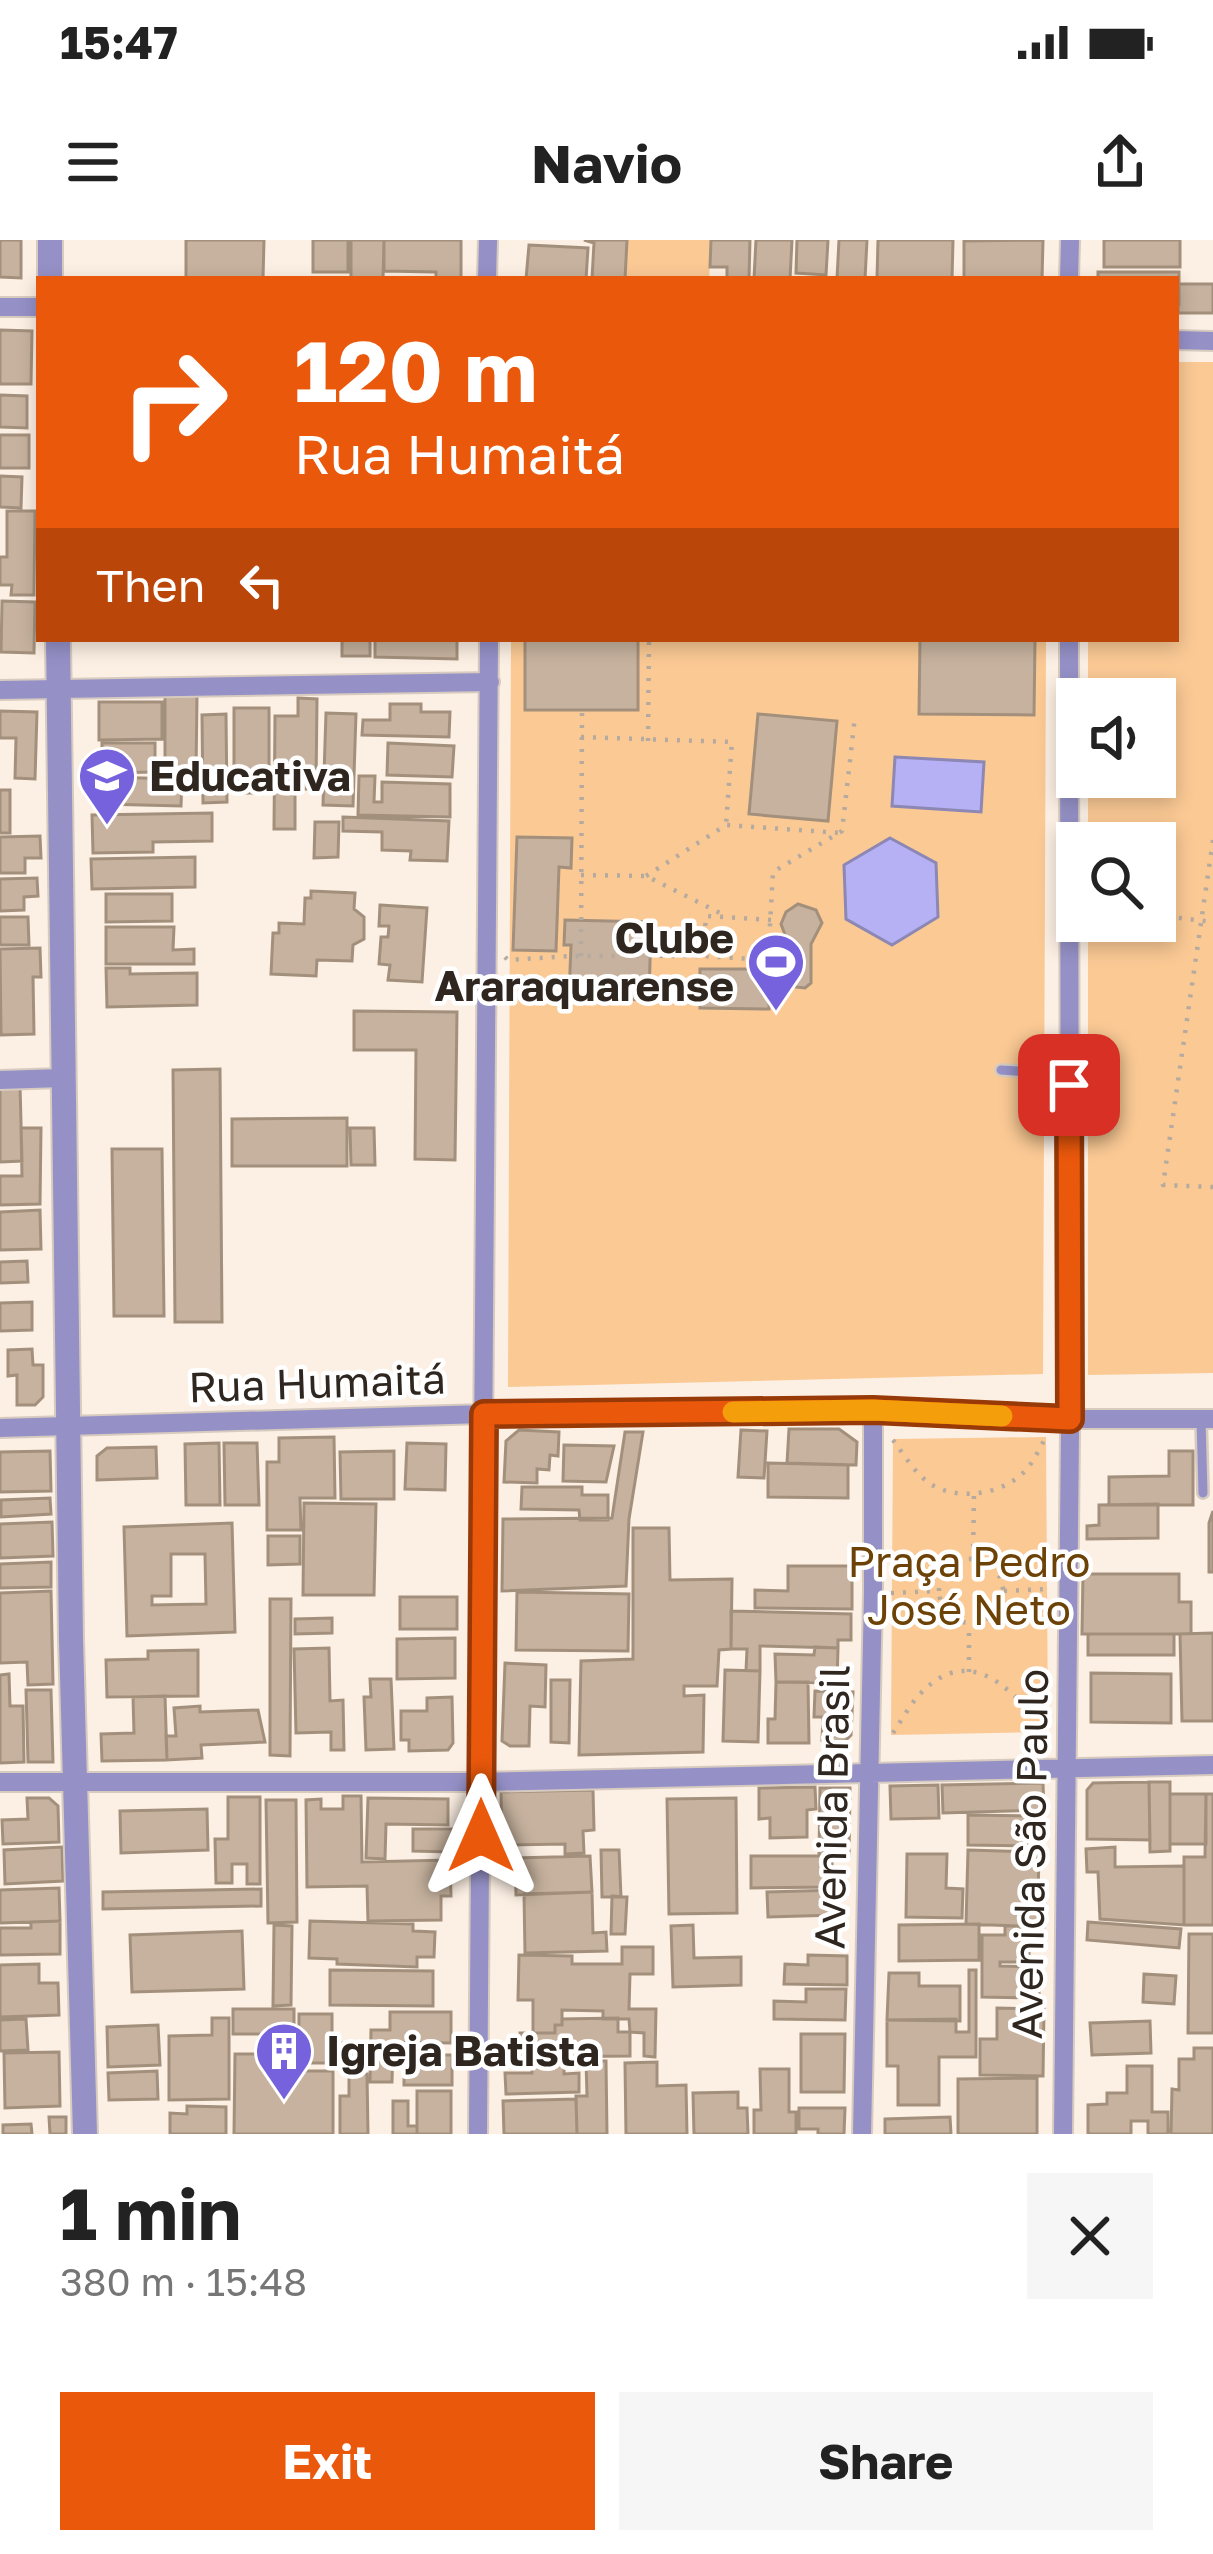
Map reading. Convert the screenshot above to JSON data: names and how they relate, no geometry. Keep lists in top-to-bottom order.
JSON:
{
  "streets": {
    "street": ["Rua Humaitá", "Avenida Brasil", "Avenida São Paulo"]
  },
  "crossings": [
    ["Rua Humaitá", "Avenida Brasil"],
    ["Rua Humaitá", "Avenida São Paulo"]
  ],
  "parks": ["Praça Pedro José Neto"],
  "places": {
    "school or university": ["Educativa"],
    "sports": ["Clube Araraquarense"],
    "building": ["Igreja Batista"]
  },
  "page": {
    "status": "15:47",
    "header": "Navio",
    "turn": ["120 m", "Rua Humaitá"],
    "then": "Then",
    "heading": ["1 min", "380 m · 15:48"],
    "buttons": ["Exit", "Share"]
  }
}
